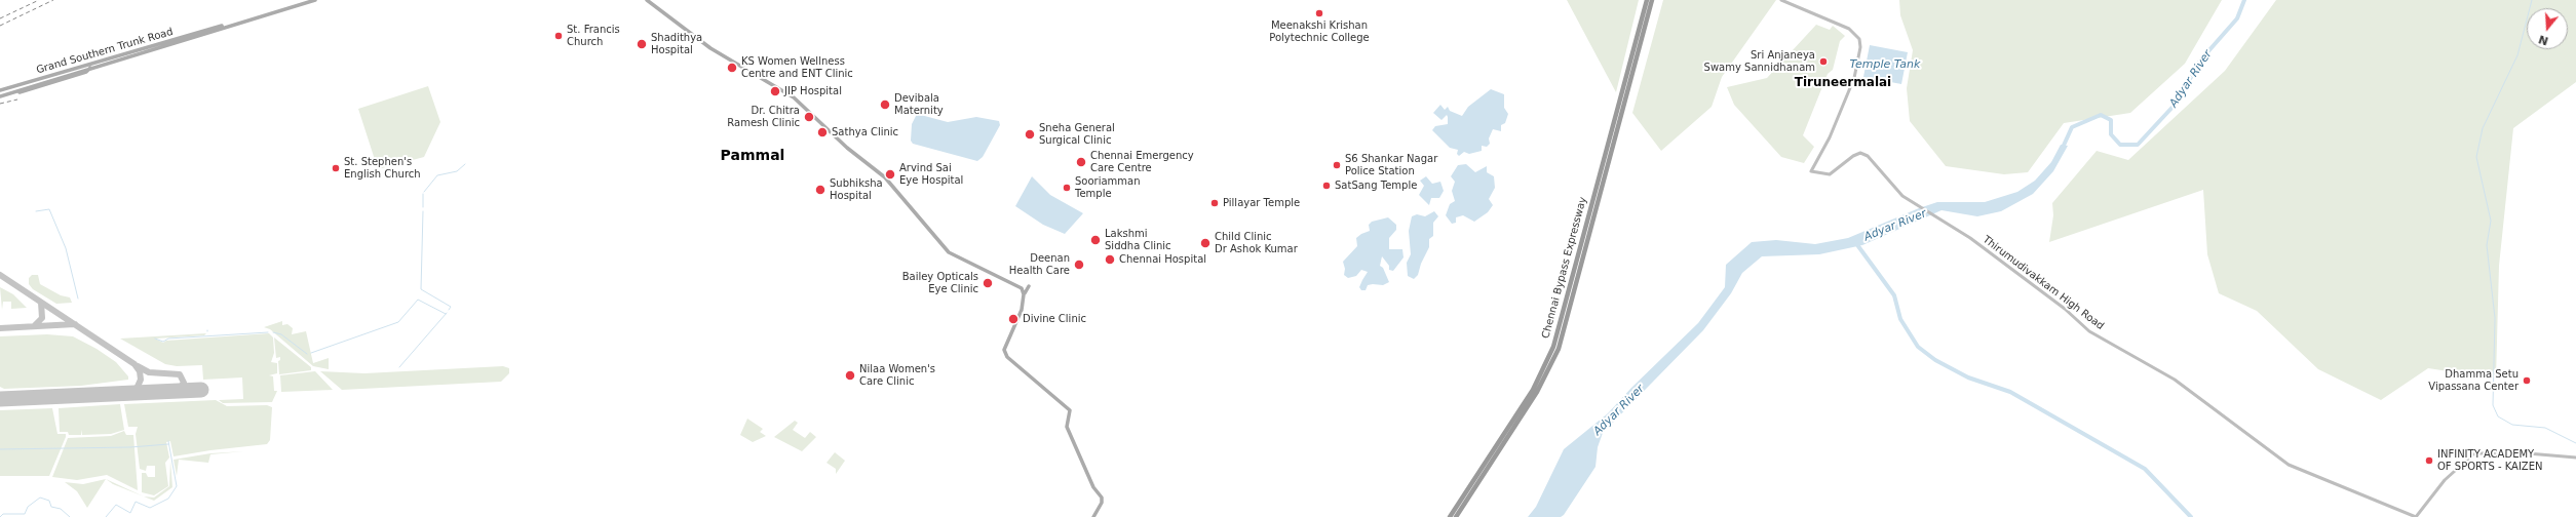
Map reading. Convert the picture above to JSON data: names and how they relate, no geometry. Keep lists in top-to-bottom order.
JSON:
{
  "streets": {
    "highway": ["Chennai Bypass Expressway"],
    "main road": ["Grand Southern Trunk Road", "Thirumudivakkam High Road"]
  },
  "districts": ["Tiruneermalai", "Pammal"],
  "water": ["Temple Tank", "Adyar River"],
  "places": [
    "Meenakshi Krishan Polytechnic College",
    "St. Francis Church",
    "Shadithya Hospital",
    "Sri Anjaneya Swamy Sannidhanam",
    "KS Women Wellness Centre and ENT Clinic",
    "JIP Hospital",
    "Devibala Maternity",
    "Dr. Chitra Ramesh Clinic",
    "Sathya Clinic",
    "Sneha General Surgical Clinic",
    "Chennai Emergency Care Centre",
    "S6 Shankar Nagar Police Station",
    "St. Stephen's English Church",
    "Arvind Sai Eye Hospital",
    "SatSang Temple",
    "Sooriamman Temple",
    "Subhiksha Hospital",
    "Pillayar Temple",
    "Lakshmi Siddha Clinic",
    "Child Clinic Dr Ashok Kumar",
    "Chennai Hospital",
    "Deenan Health Care",
    "Bailey Opticals Eye Clinic",
    "Divine Clinic",
    "Nilaa Women's Care Clinic",
    "Dhamma Setu Vipassana Center",
    "INFINITY ACADEMY OF SPORTS - KAIZEN"
  ],
  "north": "bottom"
}
